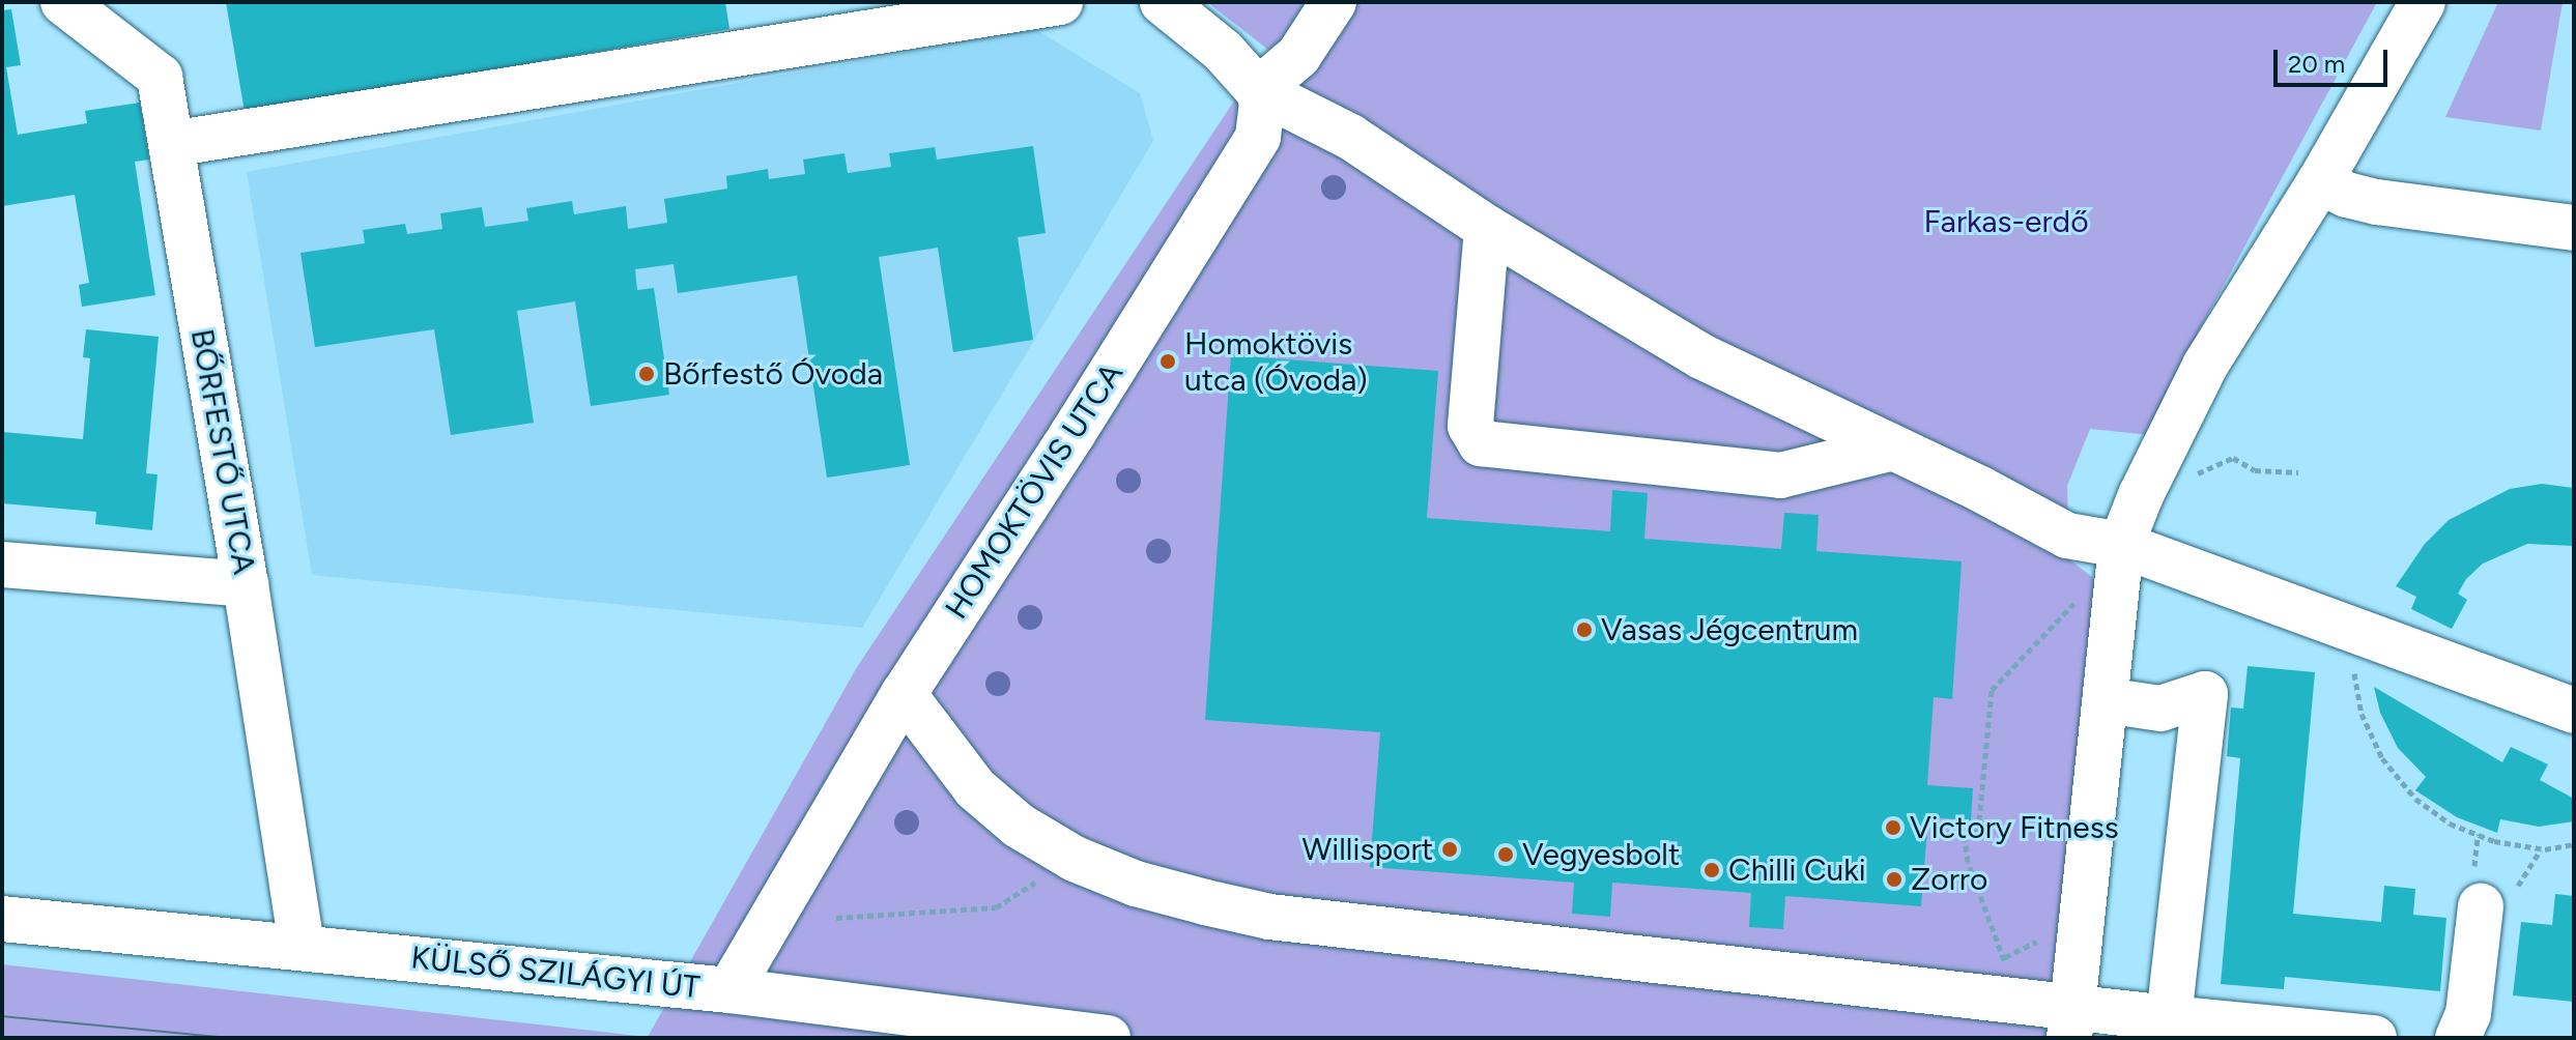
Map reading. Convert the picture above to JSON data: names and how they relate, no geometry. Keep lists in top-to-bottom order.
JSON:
{
  "streets": {
    "street": ["BŐRFESTŐ UTCA", "HOMOKTÖVIS UTCA", "KÜLSŐ SZILÁGYI ÚT"]
  },
  "crossings": [
    ["BŐRFESTŐ UTCA", "KÜLSŐ SZILÁGYI ÚT"],
    ["HOMOKTÖVIS UTCA", "KÜLSŐ SZILÁGYI ÚT"]
  ],
  "parks": ["Farkas-erdő"],
  "places": [
    "Homoktövis utca (Óvoda)",
    "Bőrfestő Óvoda",
    "Vasas Jégcentrum",
    "Victory Fitness",
    "Willisport",
    "Vegyesbolt",
    "Chilli Cuki",
    "Zorro"
  ],
  "scale_bar": "20 m"
}
